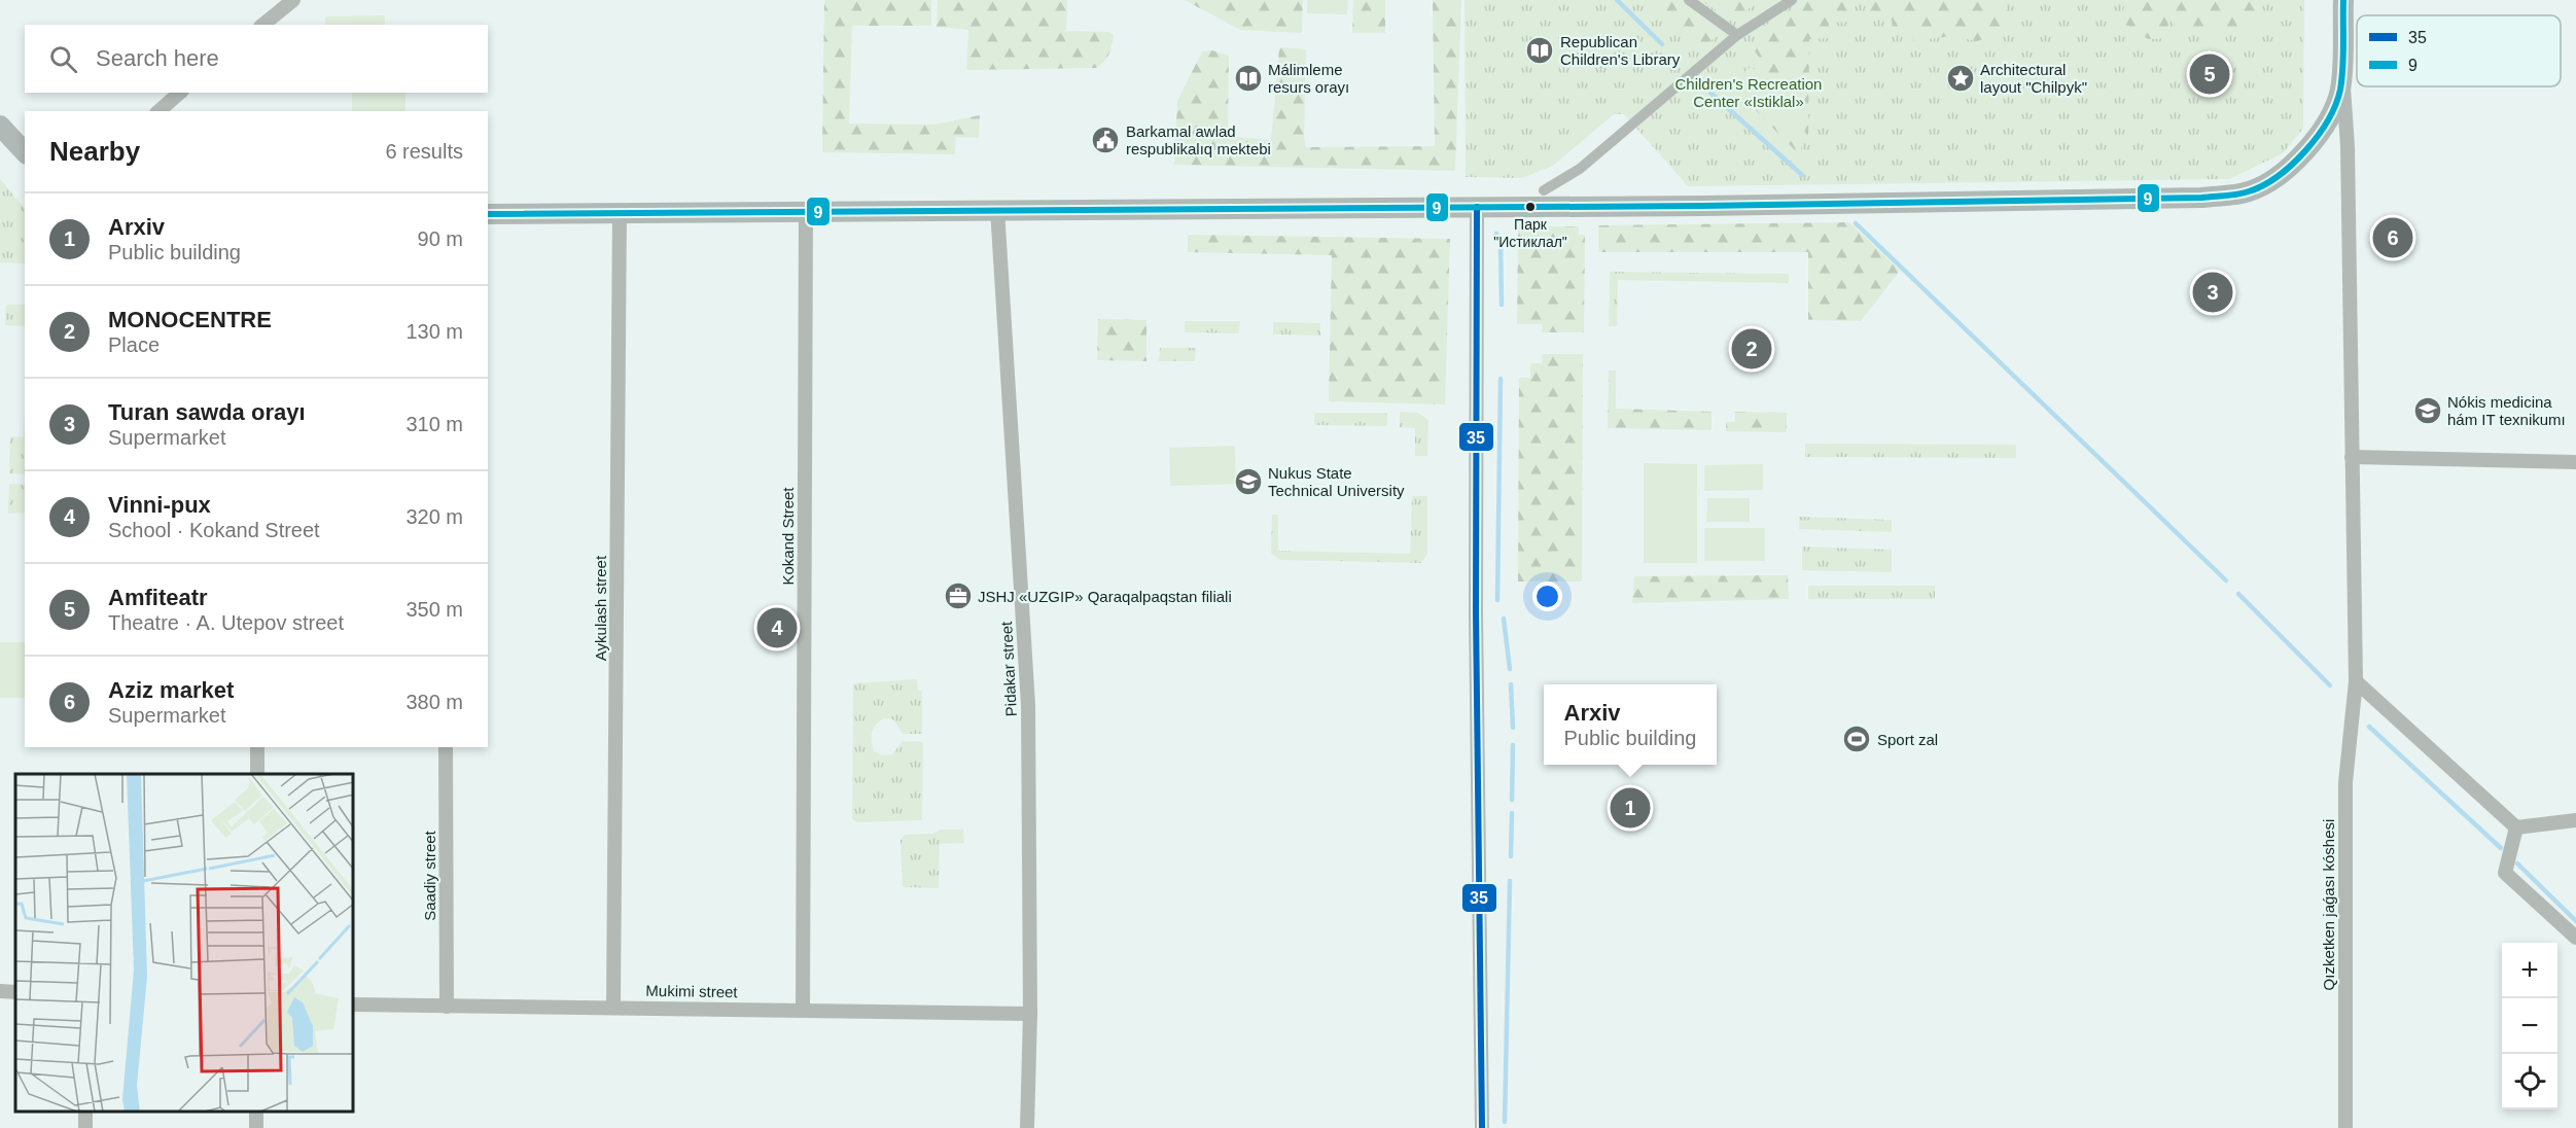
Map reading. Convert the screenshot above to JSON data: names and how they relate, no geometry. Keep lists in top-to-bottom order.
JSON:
{
  "streets": {
    "street": [
      "Kokand Street",
      "Aykulash street",
      "Pidakar street",
      "Saadiy street",
      "Qızketken jaǵası kóshesi",
      "Mukimi street"
    ]
  },
  "crossings": [
    ["Kokand Street", "Mukimi street"],
    ["Aykulash street", "Mukimi street"],
    ["Pidakar street", "Mukimi street"],
    ["Saadiy street", "Mukimi street"]
  ],
  "parks": ["Children's Recreation Center «Istiklal»"],
  "places": {
    "library": ["Republican Children's Library", "Málimleme resurs orayı"],
    "place": ["Architectural layout \"Chilpyk\""],
    "public building": ["Barkamal awlad respublikalıq mektebi"],
    "other": ["Парк \"Истиклал\""],
    "school or university": ["Nókis medicina hám IT texnikumı", "Nukus State Technical University"],
    "office": ["JSHJ «UZGIP» Qaraqalpaqstan filiali"],
    "sports": ["Sport zal"]
  },
  "lines": ["transit line 9", "transit line 35"],
  "legend": ["35", "9"],
  "page": {
    "search": "Search here",
    "pins": [
      "5",
      "6",
      "3",
      "2",
      "4",
      "1"
    ],
    "heading": ["Nearby", "6 results"],
    "list": [
      {
        "mark": "1",
        "name": "Arxiv",
        "note": "Public building",
        "value": "90 m"
      },
      {
        "mark": "2",
        "name": "MONOCENTRE",
        "note": "Place",
        "value": "130 m"
      },
      {
        "mark": "3",
        "name": "Turan sawda orayı",
        "note": "Supermarket",
        "value": "310 m"
      },
      {
        "mark": "4",
        "name": "Vinni-pux",
        "note": "School · Kokand Street",
        "value": "320 m"
      },
      {
        "mark": "5",
        "name": "Amfiteatr",
        "note": "Theatre · A. Utepov street",
        "value": "350 m"
      },
      {
        "mark": "6",
        "name": "Aziz market",
        "note": "Supermarket",
        "value": "380 m"
      }
    ],
    "popup": ["Arxiv", "Public building"],
    "map_buttons": ["+", "−"]
  }
}
